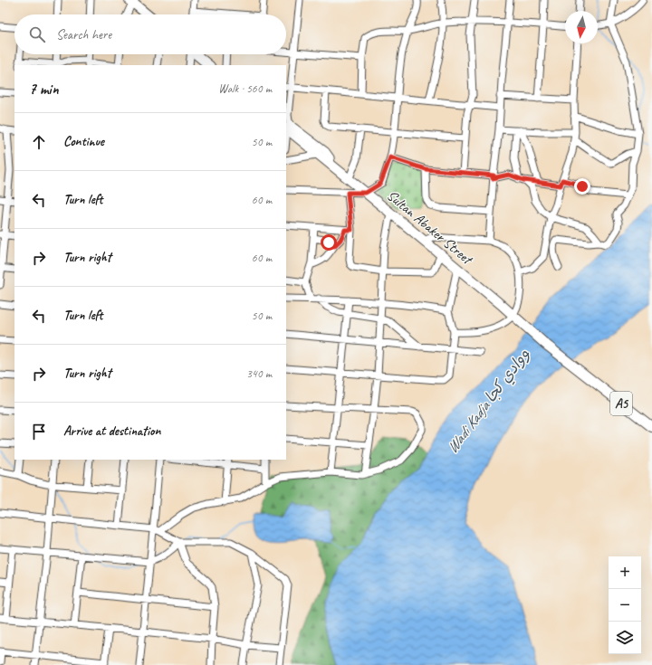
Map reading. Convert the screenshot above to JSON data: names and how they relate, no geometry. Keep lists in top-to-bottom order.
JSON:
{
  "streets": {
    "highway": ["Sultan Abaker Street", "A5"]
  },
  "water": ["Wadi Kadja ووادي كجا"],
  "north": "bottom",
  "page": {
    "search": "Search here",
    "heading": ["7 min", "Walk · 560 m"],
    "list": [
      ["Continue", "50 m"],
      ["Turn left", "60 m"],
      ["Turn right", "60 m"],
      ["Turn left", "50 m"],
      ["Turn right", "340 m"],
      "Arrive at destination"
    ],
    "map_buttons": ["+", "−"]
  }
}
